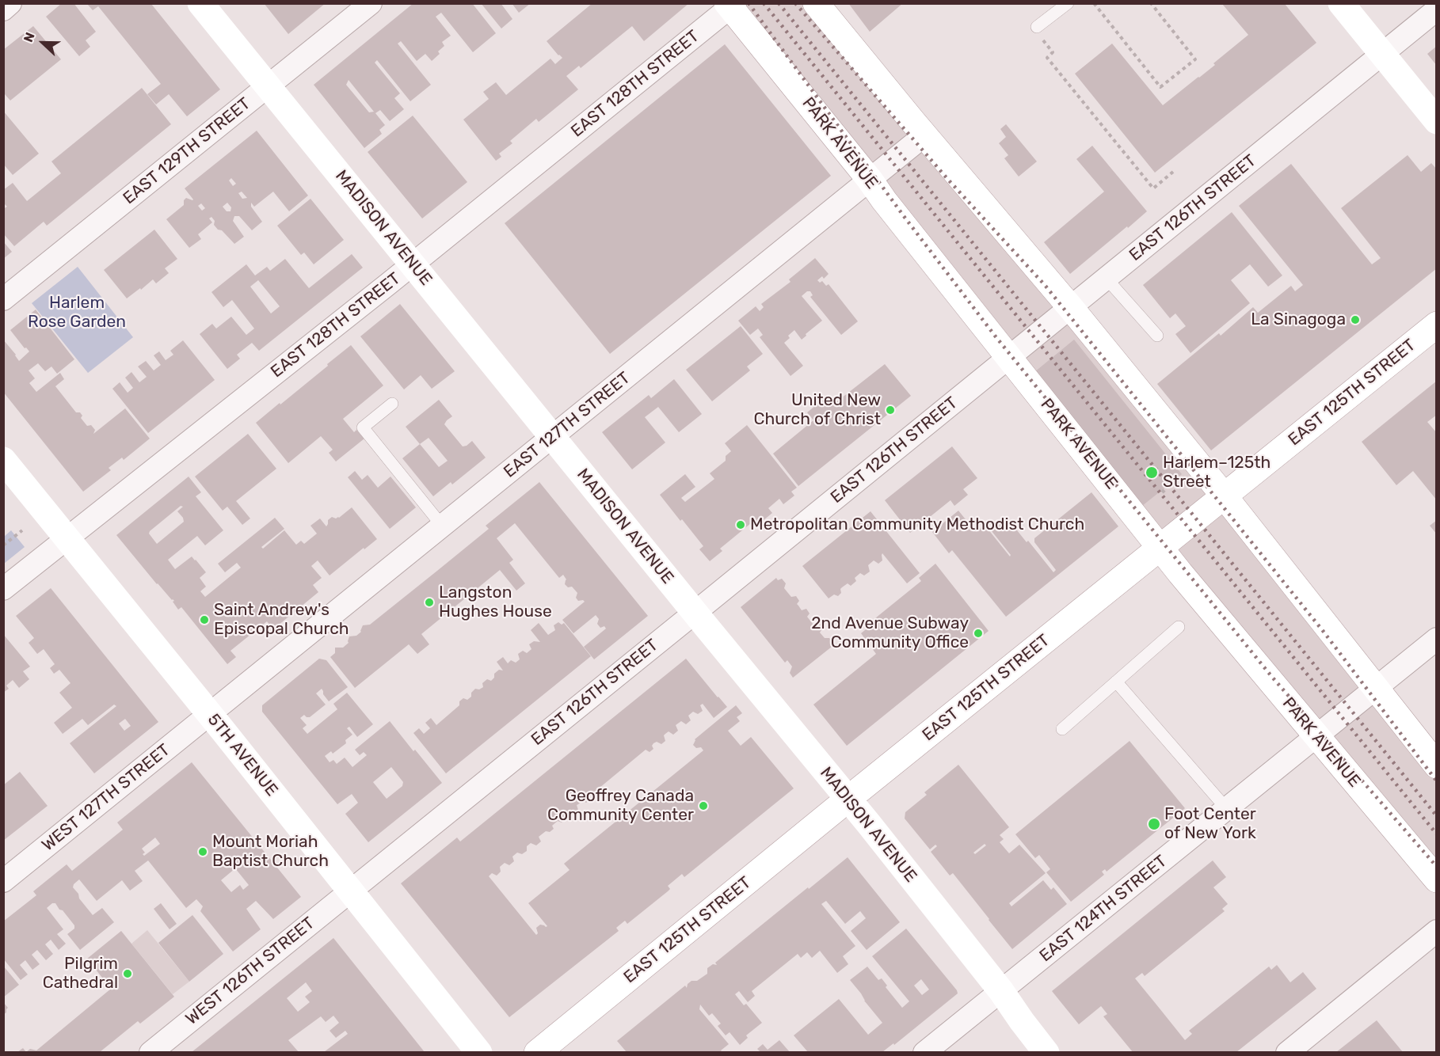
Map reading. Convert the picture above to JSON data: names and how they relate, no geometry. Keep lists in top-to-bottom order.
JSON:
{
  "streets": {
    "main road": [
      "PARK AVENUE",
      "MADISON AVENUE",
      "EAST 125TH STREET",
      "5TH AVENUE"
    ],
    "street": [
      "EAST 128TH STREET",
      "EAST 129TH STREET",
      "EAST 126TH STREET",
      "EAST 127TH STREET",
      "WEST 127TH STREET",
      "EAST 124TH STREET",
      "WEST 126TH STREET"
    ]
  },
  "crossings": [
    ["EAST 128TH STREET", "PARK AVENUE"],
    ["EAST 128TH STREET", "MADISON AVENUE"],
    ["EAST 128TH STREET", "5TH AVENUE"],
    ["PARK AVENUE", "EAST 126TH STREET"],
    ["PARK AVENUE", "EAST 125TH STREET"],
    ["PARK AVENUE", "EAST 127TH STREET"],
    ["PARK AVENUE", "EAST 124TH STREET"],
    ["EAST 129TH STREET", "MADISON AVENUE"],
    ["EAST 126TH STREET", "MADISON AVENUE"],
    ["EAST 126TH STREET", "5TH AVENUE"],
    ["EAST 126TH STREET", "WEST 126TH STREET"],
    ["MADISON AVENUE", "EAST 125TH STREET"],
    ["MADISON AVENUE", "EAST 127TH STREET"],
    ["MADISON AVENUE", "EAST 124TH STREET"],
    ["EAST 127TH STREET", "5TH AVENUE"],
    ["EAST 127TH STREET", "WEST 127TH STREET"],
    ["5TH AVENUE", "WEST 127TH STREET"],
    ["5TH AVENUE", "WEST 126TH STREET"]
  ],
  "parks": ["Harlem Rose Garden"],
  "places": [
    "La Sinagoga",
    "United New Church of Christ",
    "Harlem–125th Street",
    "Metropolitan Community Methodist Church",
    "Langston Hughes House",
    "Saint Andrew's Episcopal Church",
    "2nd Avenue Subway Community Office",
    "Geoffrey Canada Community Center",
    "Foot Center of New York",
    "Mount Moriah Baptist Church",
    "Pilgrim Cathedral"
  ],
  "north": "left"
}
